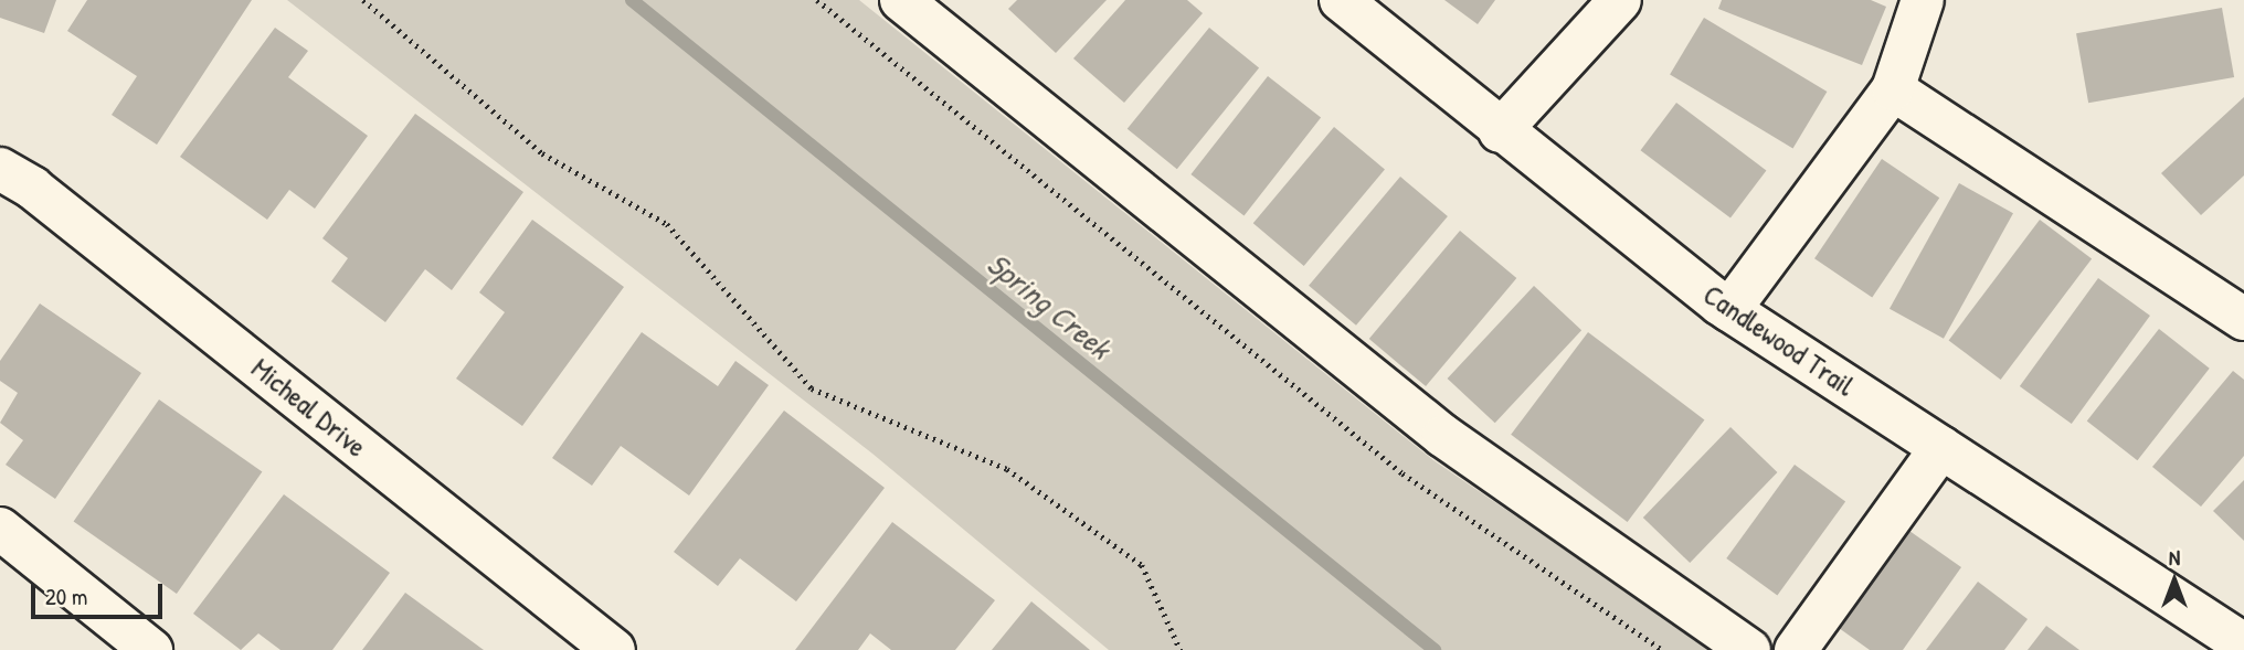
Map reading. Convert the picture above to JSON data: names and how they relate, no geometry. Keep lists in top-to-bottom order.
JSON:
{
  "streets": {
    "street": ["Candlewood Trail", "Micheal Drive"]
  },
  "water": ["Spring Creek"],
  "scale_bar": "20 m",
  "north": "top"
}
